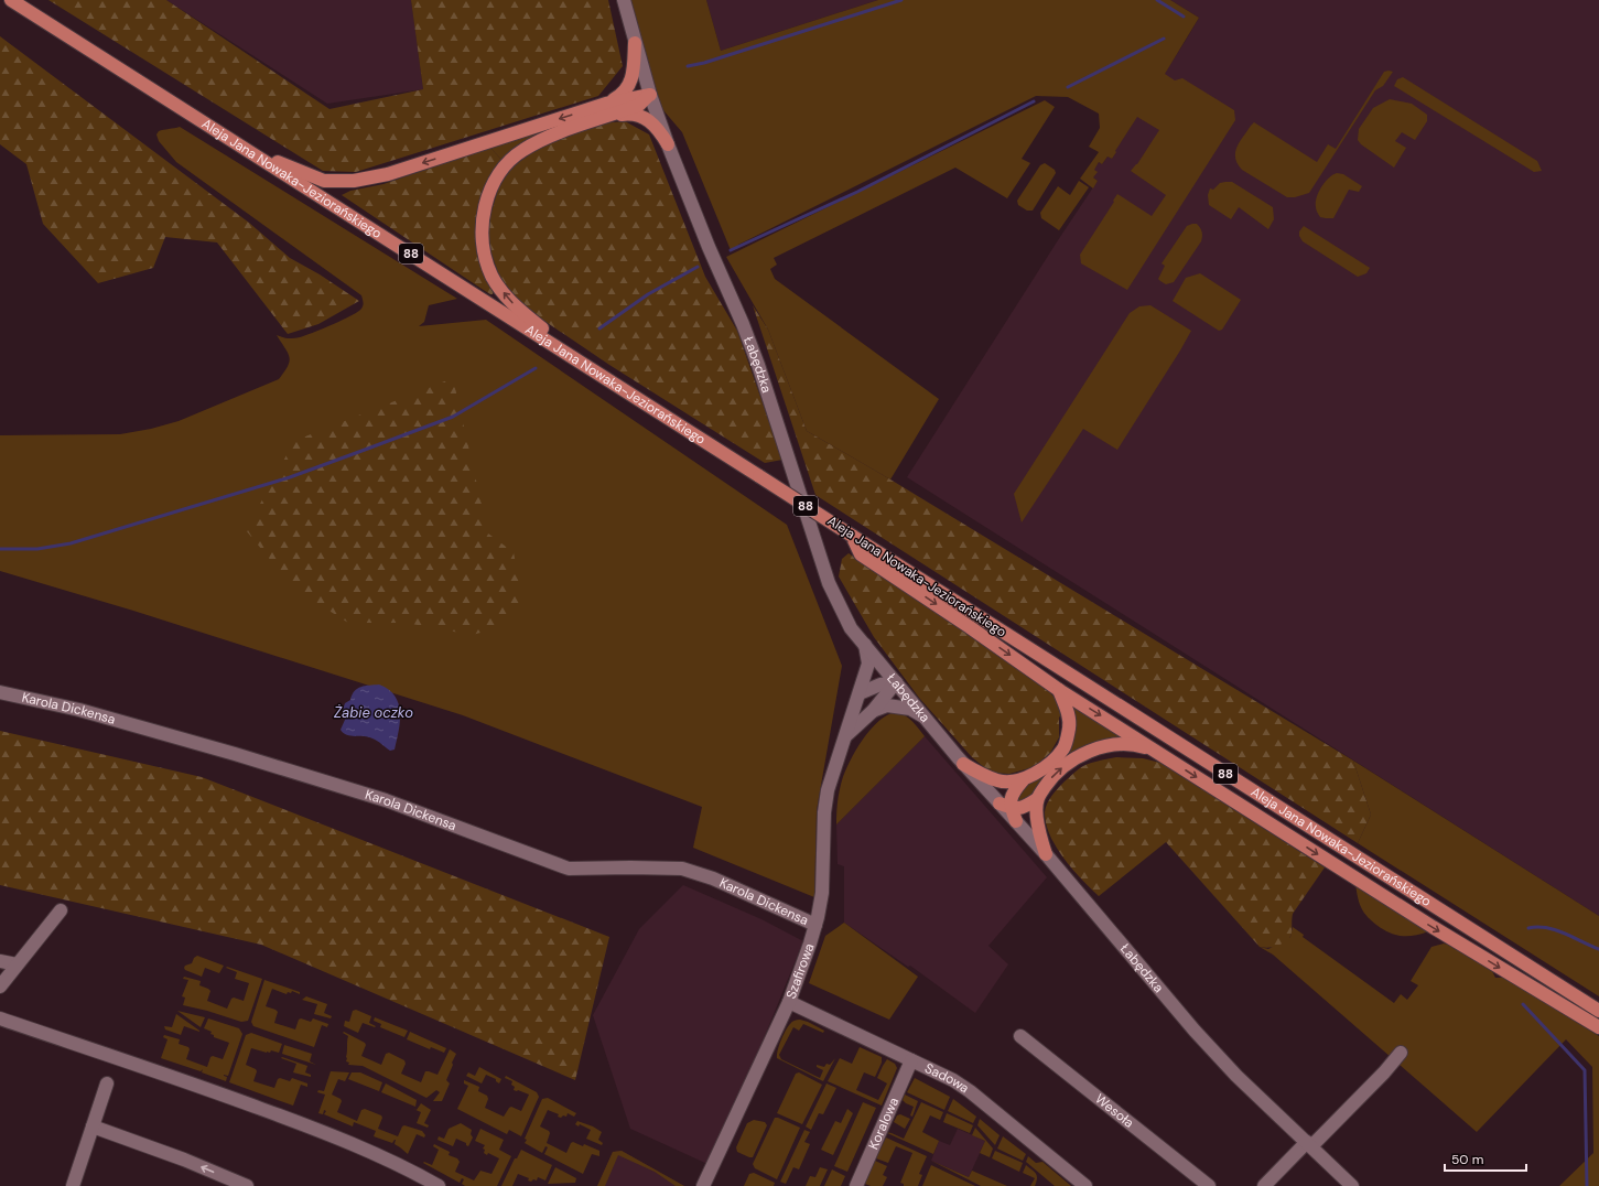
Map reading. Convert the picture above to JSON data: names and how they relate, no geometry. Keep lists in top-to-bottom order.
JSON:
{
  "streets": {
    "main road": ["Aleja Jana Nowaka-Jeziorańskiego", "88"],
    "street": [
      "Łabędzka",
      "Karola Dickensa",
      "Szafirowa",
      "Sadowa",
      "Wesoła",
      "Koralowa"
    ]
  },
  "crossings": [
    ["Łabędzka", "Szafirowa"],
    ["Karola Dickensa", "Szafirowa"],
    ["Szafirowa", "Sadowa"],
    ["Sadowa", "Koralowa"]
  ],
  "water": ["Żabie oczko"],
  "scale_bar": "50 m"
}
